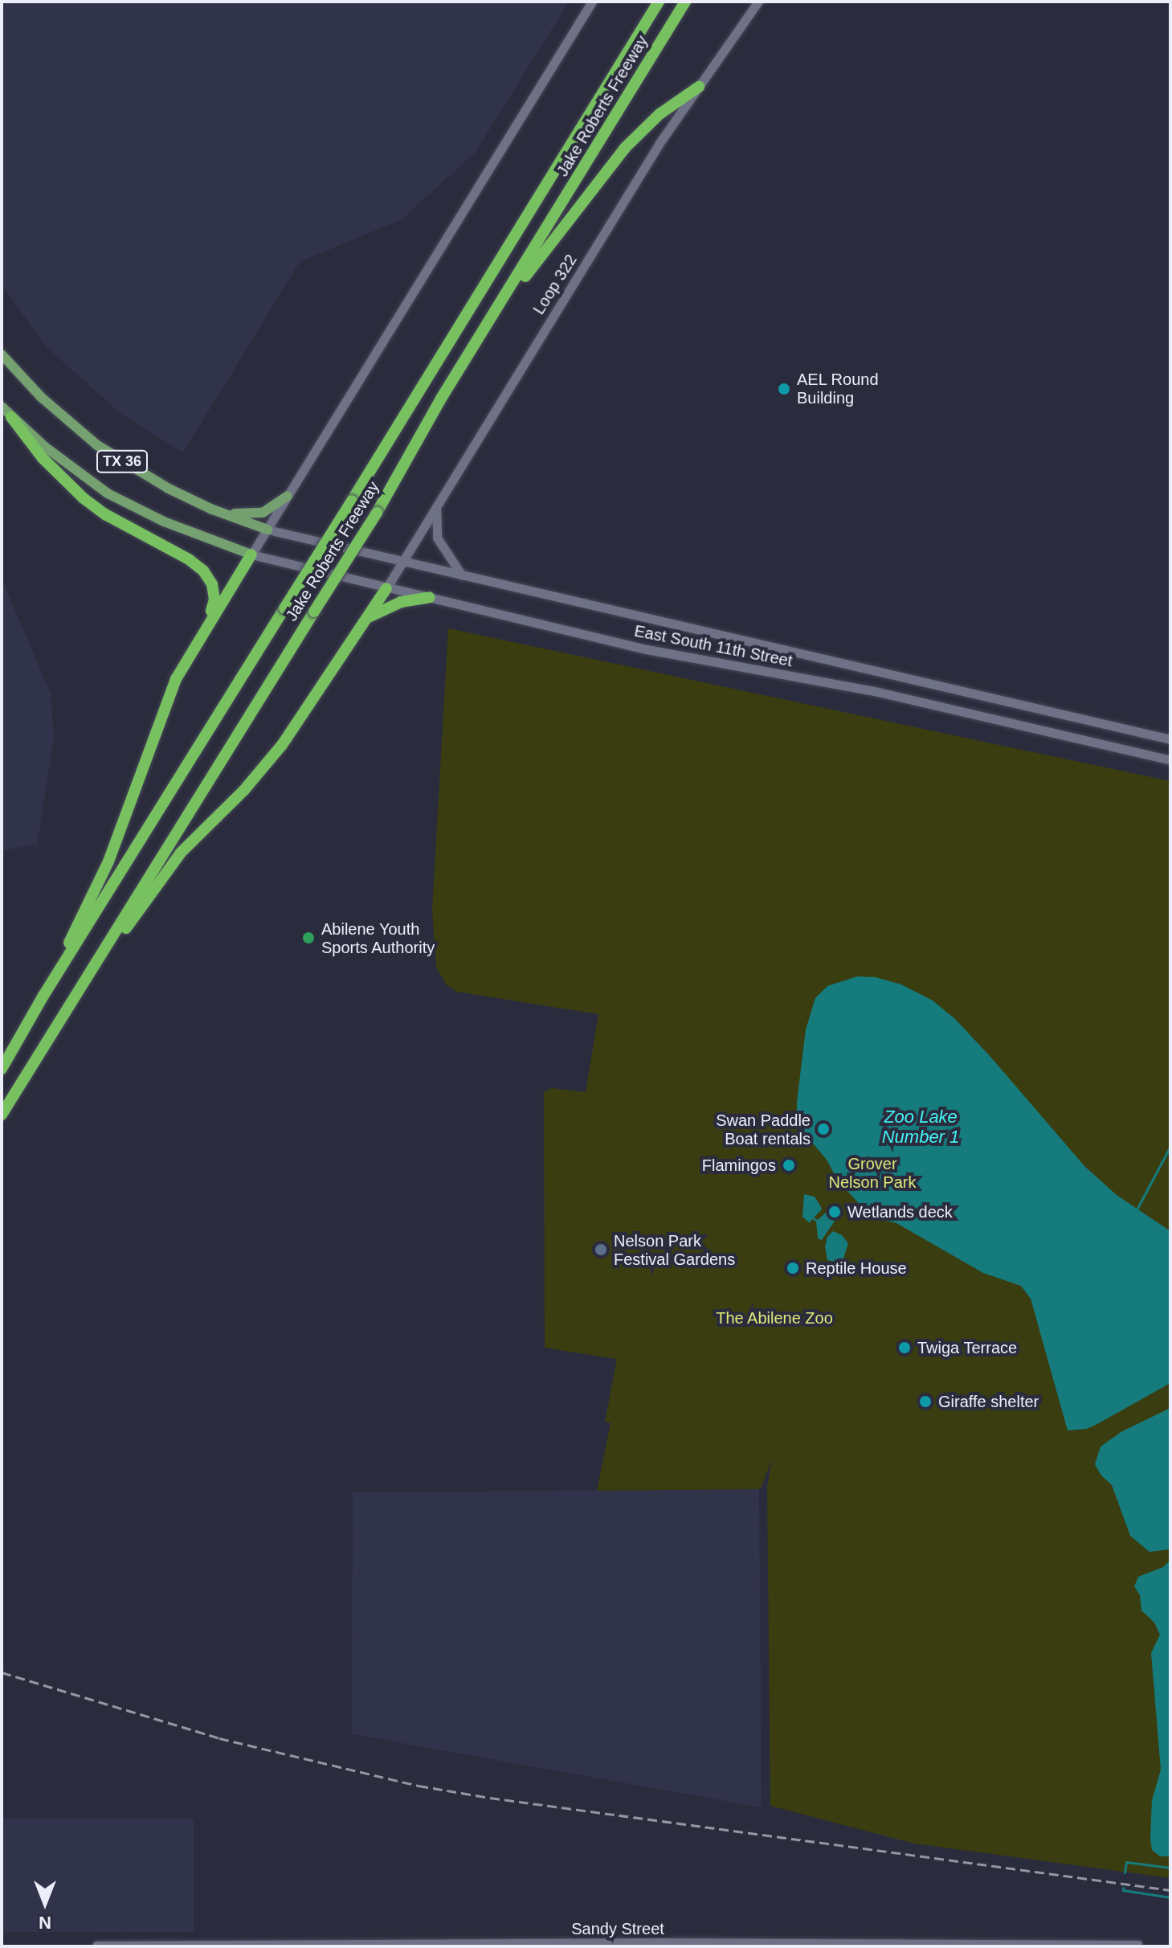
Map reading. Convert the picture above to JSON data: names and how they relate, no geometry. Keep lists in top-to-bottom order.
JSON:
{
  "streets": {
    "highway": ["Jake Roberts Freeway"],
    "main road": ["Loop 322", "TX 36", "East South 11th Street"],
    "street": ["Sandy Street"]
  },
  "crossings": [
    ["Loop 322", "East South 11th Street"],
    ["TX 36", "East South 11th Street"]
  ],
  "water": ["Zoo Lake Number 1"],
  "parks": ["Grover Nelson Park", "The Abilene Zoo"],
  "places": [
    "AEL Round Building",
    "Abilene Youth Sports Authority",
    "Swan Paddle Boat rentals",
    "Flamingos",
    "Wetlands deck",
    "Nelson Park Festival Gardens",
    "Reptile House",
    "Twiga Terrace",
    "Giraffe shelter"
  ],
  "north": "bottom"
}
